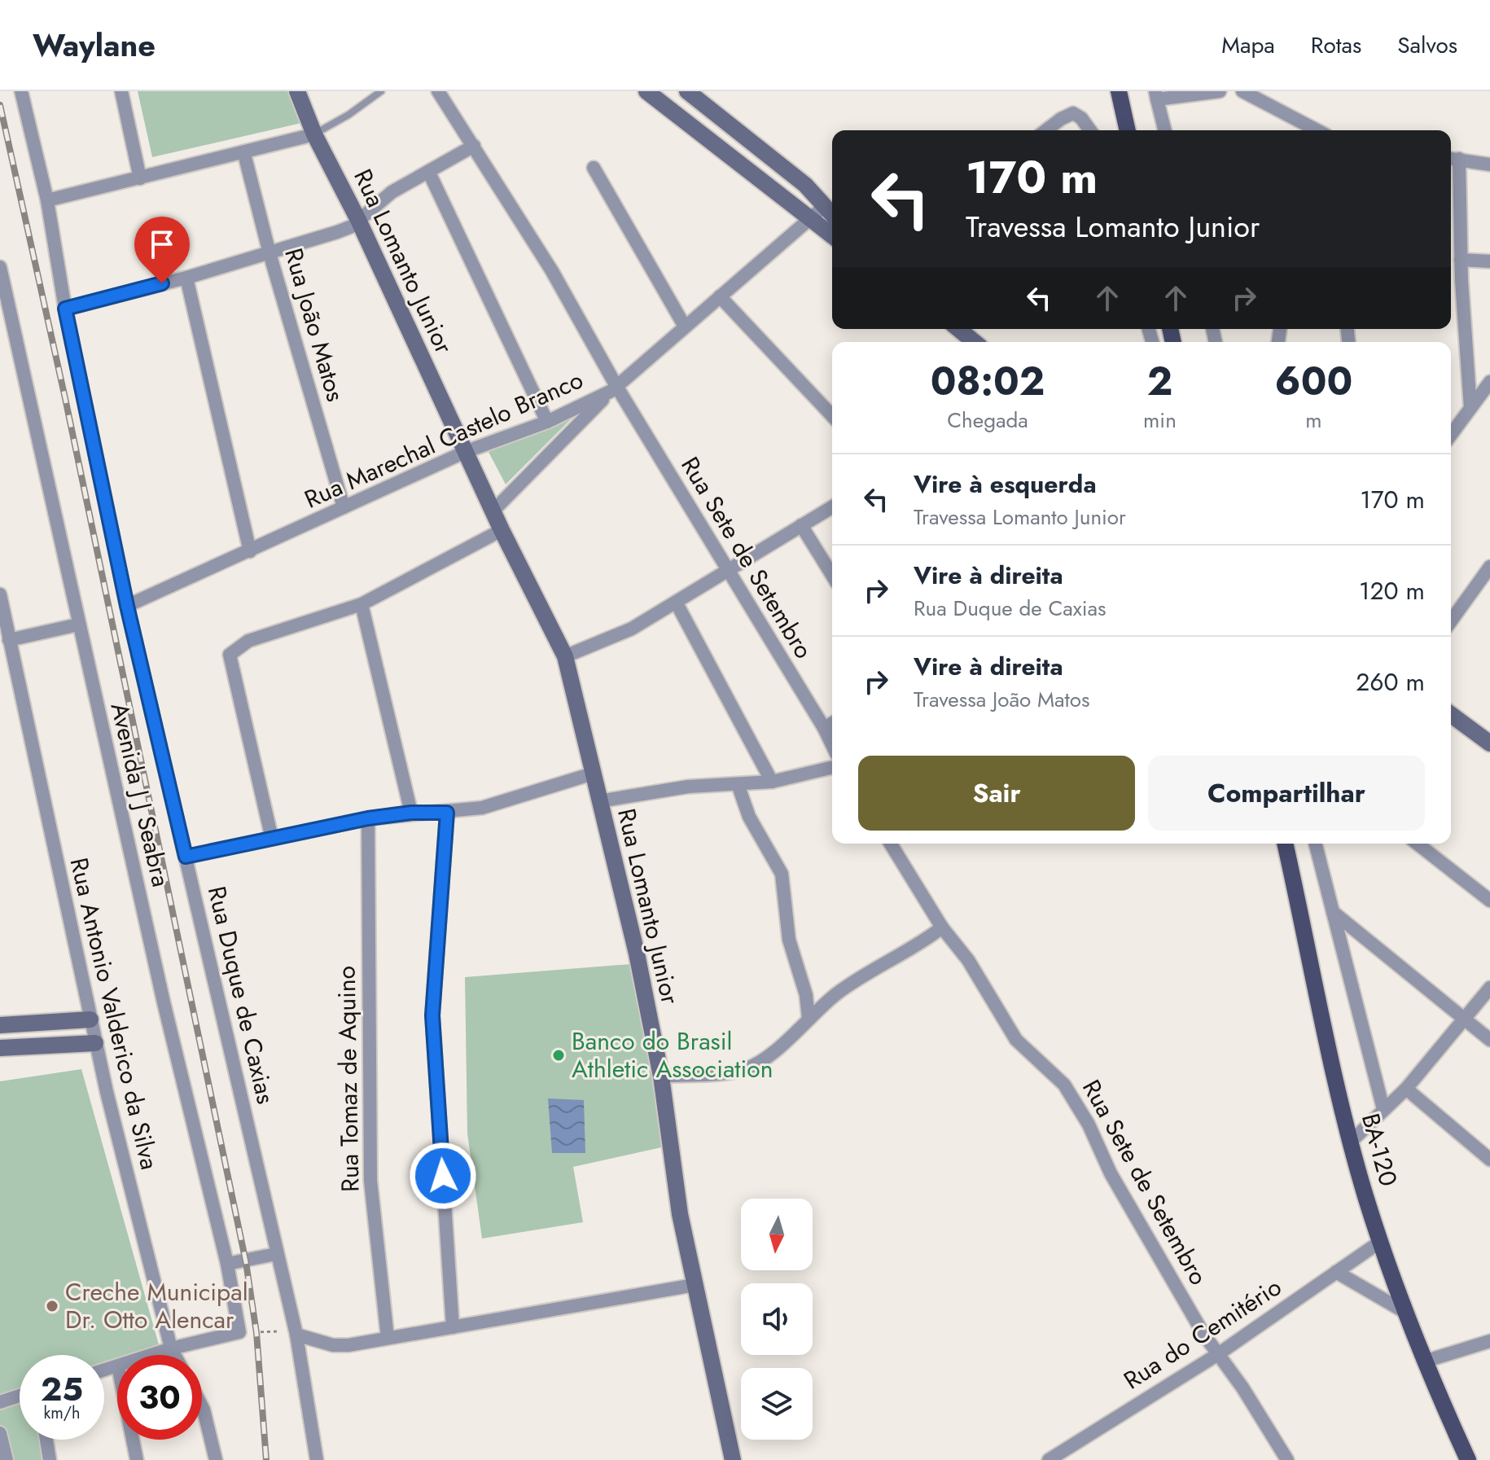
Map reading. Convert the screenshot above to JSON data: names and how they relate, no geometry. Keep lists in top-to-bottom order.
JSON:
{
  "streets": {
    "main road": ["BA-120"],
    "street": [
      "Rua Lomanto Junior",
      "Rua João Matos",
      "Rua Marechal Castelo Branco",
      "Rua Sete de Setembro",
      "Avenida J J Seabra",
      "Rua Duque de Caxias",
      "Rua Antonio Valderico da Silva",
      "Rua Tomaz de Aquino",
      "Rua do Cemitério"
    ]
  },
  "crossings": [
    ["Rua Lomanto Junior", "Rua Marechal Castelo Branco"],
    ["Rua João Matos", "Rua Marechal Castelo Branco"],
    ["Rua Marechal Castelo Branco", "Rua Sete de Setembro"],
    ["Rua Marechal Castelo Branco", "Rua Duque de Caxias"],
    ["Rua Sete de Setembro", "Rua do Cemitério"],
    ["BA-120", "Rua do Cemitério"]
  ],
  "places": ["Banco do Brasil Athletic Association", "Creche Municipal Dr. Otto Alencar"],
  "north": "bottom",
  "page": {
    "header": "Waylane",
    "nav": ["Mapa", "Rotas", "Salvos"],
    "turn": ["170 m", "Travessa Lomanto Junior"],
    "eta": [
      "08:02",
      "Chegada",
      "2",
      "min",
      "600",
      "m"
    ],
    "list": [
      {
        "name": "Vire à esquerda",
        "note": "Travessa Lomanto Junior",
        "value": "170 m"
      },
      {
        "name": "Vire à direita",
        "note": "Rua Duque de Caxias",
        "value": "120 m"
      },
      {
        "name": "Vire à direita",
        "note": "Travessa João Matos",
        "value": "260 m"
      }
    ],
    "buttons": ["Sair", "Compartilhar"],
    "speed": "25 km/h",
    "limit": "30"
  }
}
